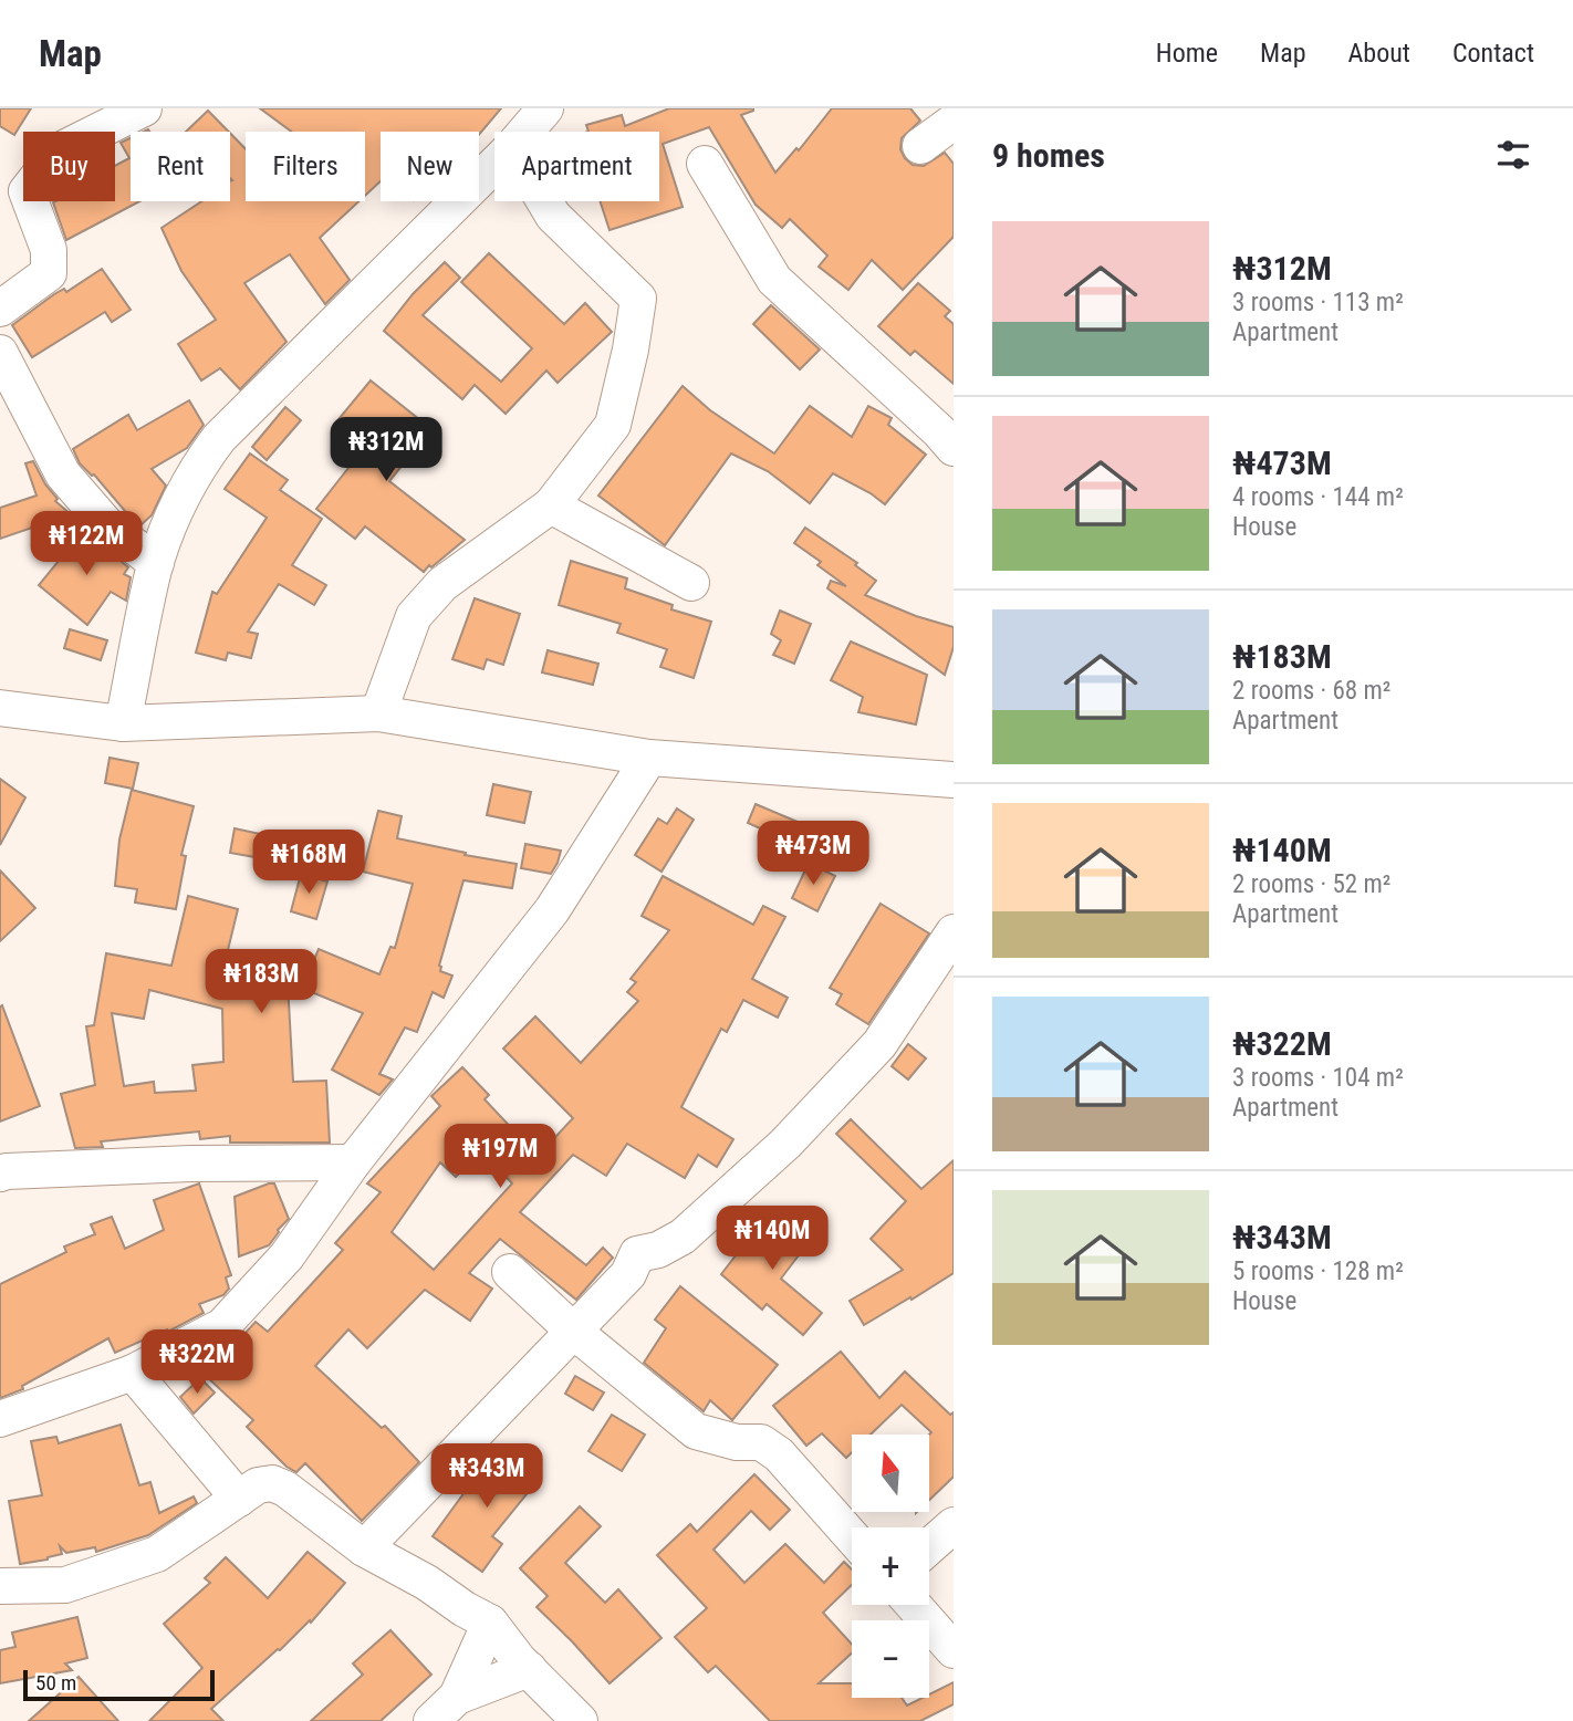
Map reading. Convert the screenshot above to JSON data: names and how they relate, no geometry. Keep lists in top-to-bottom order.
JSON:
{
  "scale_bar": "50 m",
  "north": "top",
  "page": {
    "header": "Map",
    "nav": [
      "Home",
      "Map",
      "About",
      "Contact"
    ],
    "heading": "9 homes",
    "chip": [
      "Buy",
      "Rent",
      "Filters",
      "New",
      "Apartment"
    ],
    "list": [
      {
        "name": "₦312M",
        "note": "3 rooms · 113 m² · Apartment"
      },
      {
        "name": "₦473M",
        "note": "4 rooms · 144 m² · House"
      },
      {
        "name": "₦183M",
        "note": "2 rooms · 68 m² · Apartment"
      },
      {
        "name": "₦140M",
        "note": "2 rooms · 52 m² · Apartment"
      },
      {
        "name": "₦322M",
        "note": "3 rooms · 104 m² · Apartment"
      },
      {
        "name": "₦343M",
        "note": "5 rooms · 128 m² · House"
      }
    ],
    "price": [
      "₦312M",
      "₦122M",
      "₦473M",
      "₦168M",
      "₦183M",
      "₦197M",
      "₦140M",
      "₦322M",
      "₦343M"
    ],
    "map_buttons": ["+", "−"],
    "scale": "50 m"
  }
}
